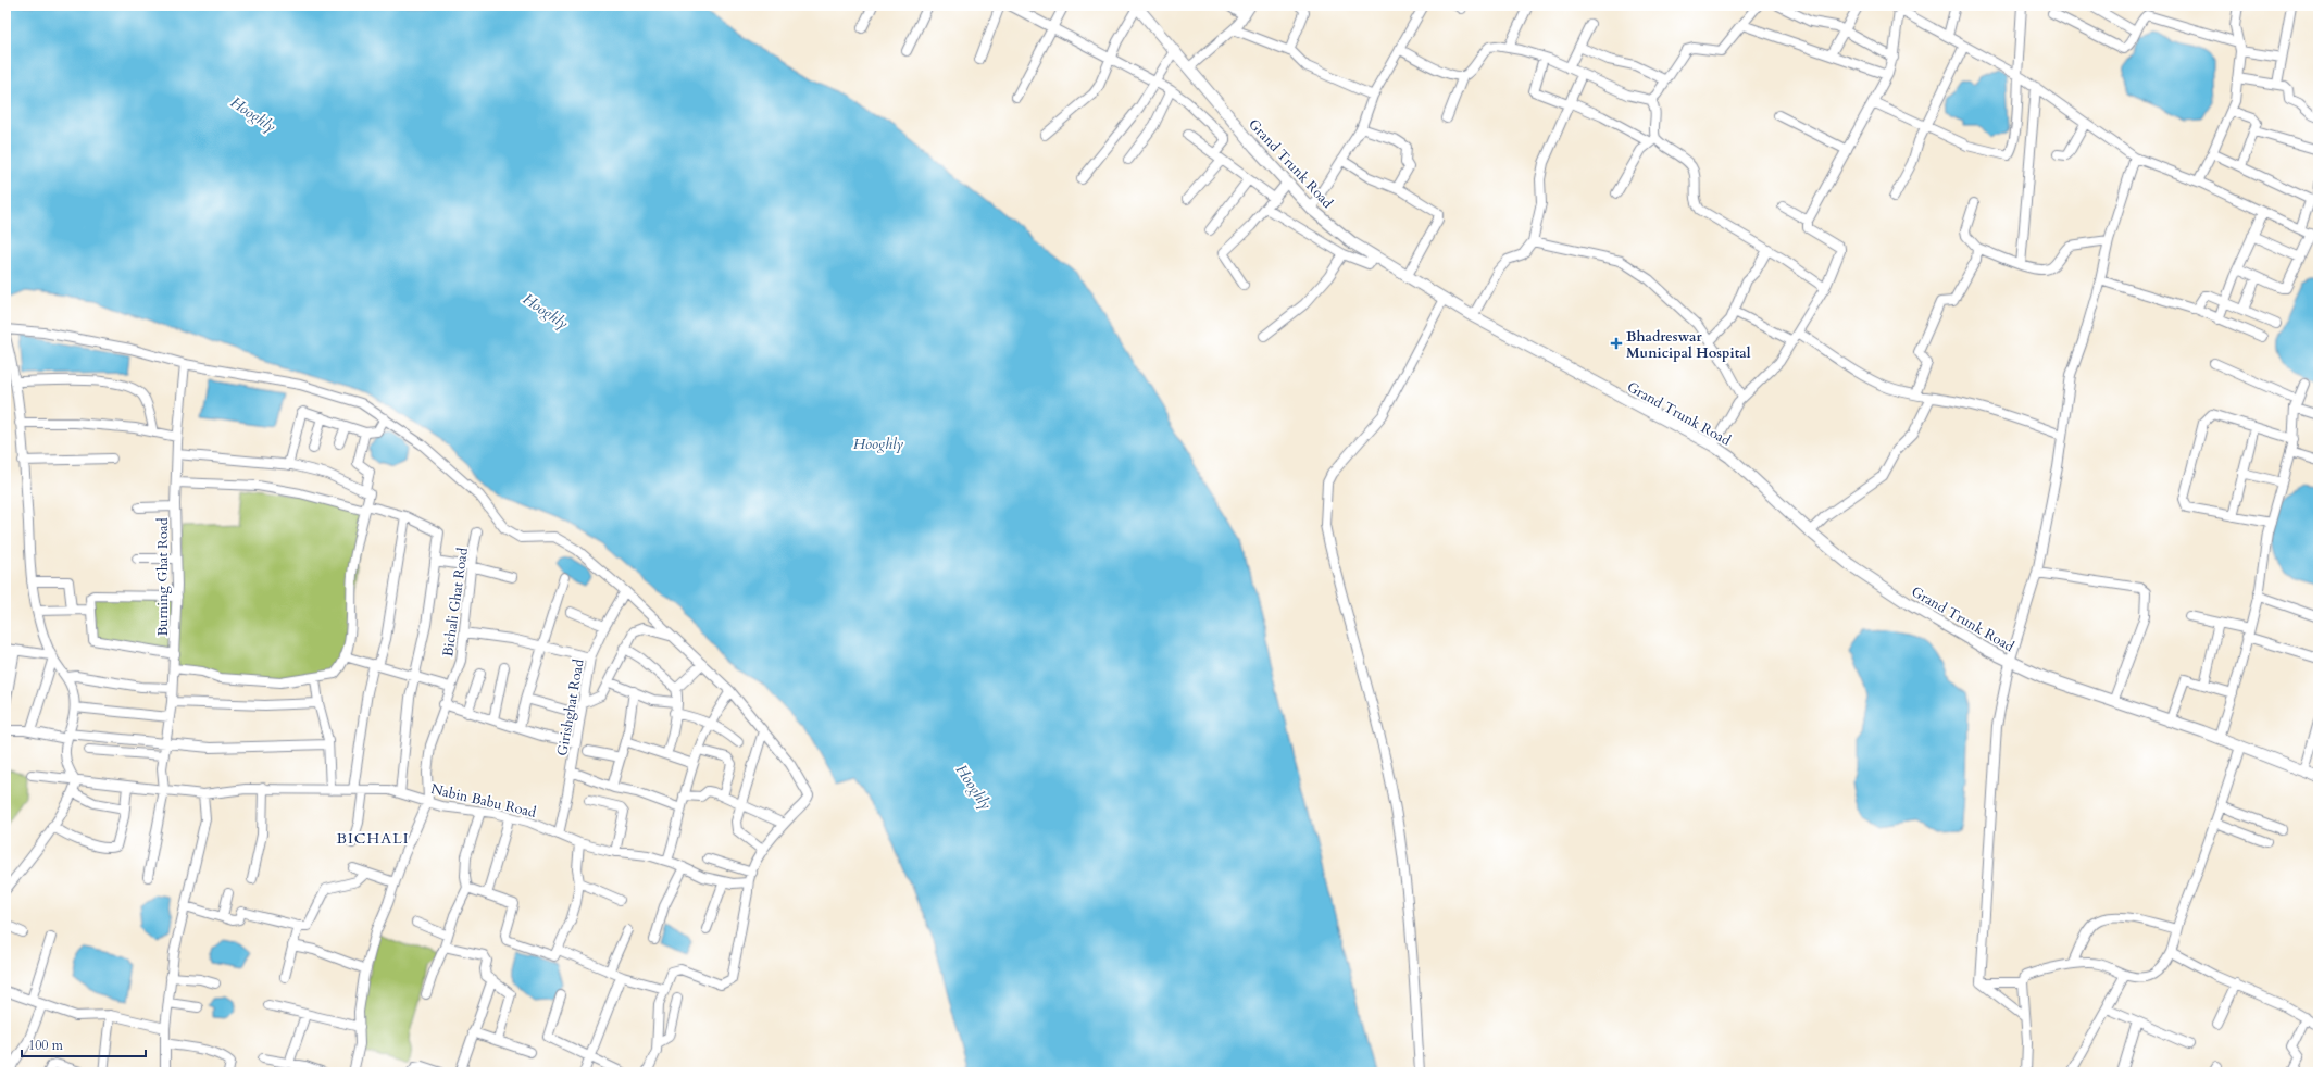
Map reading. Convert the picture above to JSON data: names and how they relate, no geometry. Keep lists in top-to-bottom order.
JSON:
{
  "streets": {
    "main road": ["Grand Trunk Road"],
    "street": [
      "Burning Ghat Road",
      "Bichali Ghat Road",
      "Girishghat Road",
      "Nabin Babu Road"
    ]
  },
  "crossings": [
    ["Burning Ghat Road", "Nabin Babu Road"],
    ["Bichali Ghat Road", "Nabin Babu Road"],
    ["Girishghat Road", "Nabin Babu Road"]
  ],
  "districts": ["BICHALI"],
  "water": ["Hooghly"],
  "places": {
    "health": ["Bhadreswar Municipal Hospital"]
  },
  "scale_bar": "100 m"
}
